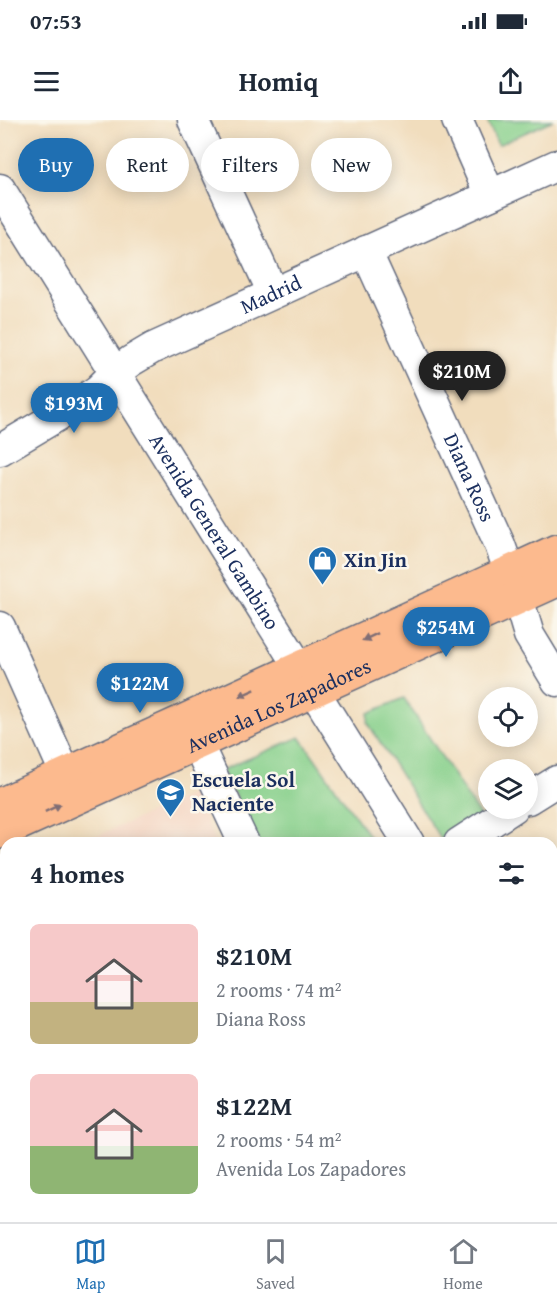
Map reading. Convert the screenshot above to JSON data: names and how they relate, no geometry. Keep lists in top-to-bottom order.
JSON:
{
  "streets": {
    "main road": ["Avenida Los Zapadores"],
    "street": ["Madrid", "Diana Ross", "Avenida General Gambino"]
  },
  "crossings": [
    ["Madrid", "Diana Ross"],
    ["Madrid", "Avenida General Gambino"],
    ["Diana Ross", "Avenida Los Zapadores"],
    ["Avenida General Gambino", "Avenida Los Zapadores"]
  ],
  "places": {
    "shop": ["Xin Jin"],
    "school or university": ["Escuela Sol Naciente"]
  },
  "page": {
    "status": "07:53",
    "header": "Homiq",
    "chip": [
      "Buy",
      "Rent",
      "Filters",
      "New"
    ],
    "price": [
      "$210M",
      "$193M",
      "$254M",
      "$122M"
    ],
    "heading": "4 homes",
    "list": [
      {
        "name": "$210M",
        "note": "2 rooms · 74 m² · Diana Ross"
      },
      {
        "name": "$122M",
        "note": "2 rooms · 54 m² · Avenida Los Zapadores"
      }
    ],
    "tabs": ["Map", "Saved", "Home"]
  }
}
